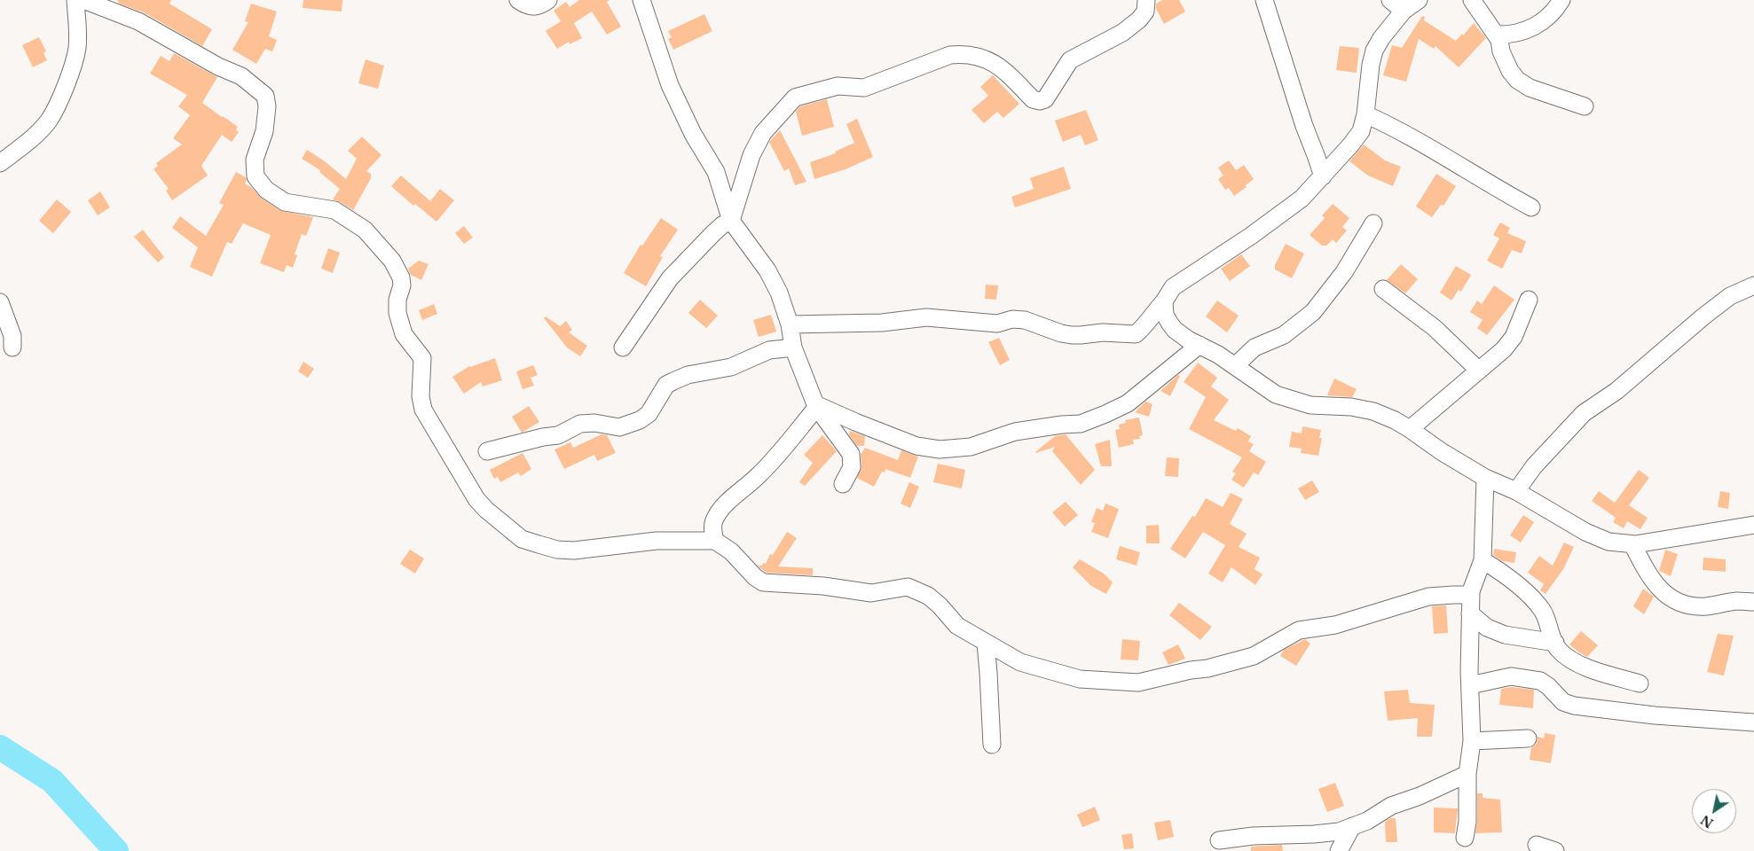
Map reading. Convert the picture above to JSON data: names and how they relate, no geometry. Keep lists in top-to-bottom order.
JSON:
{
  "north": "bottom left"
}
